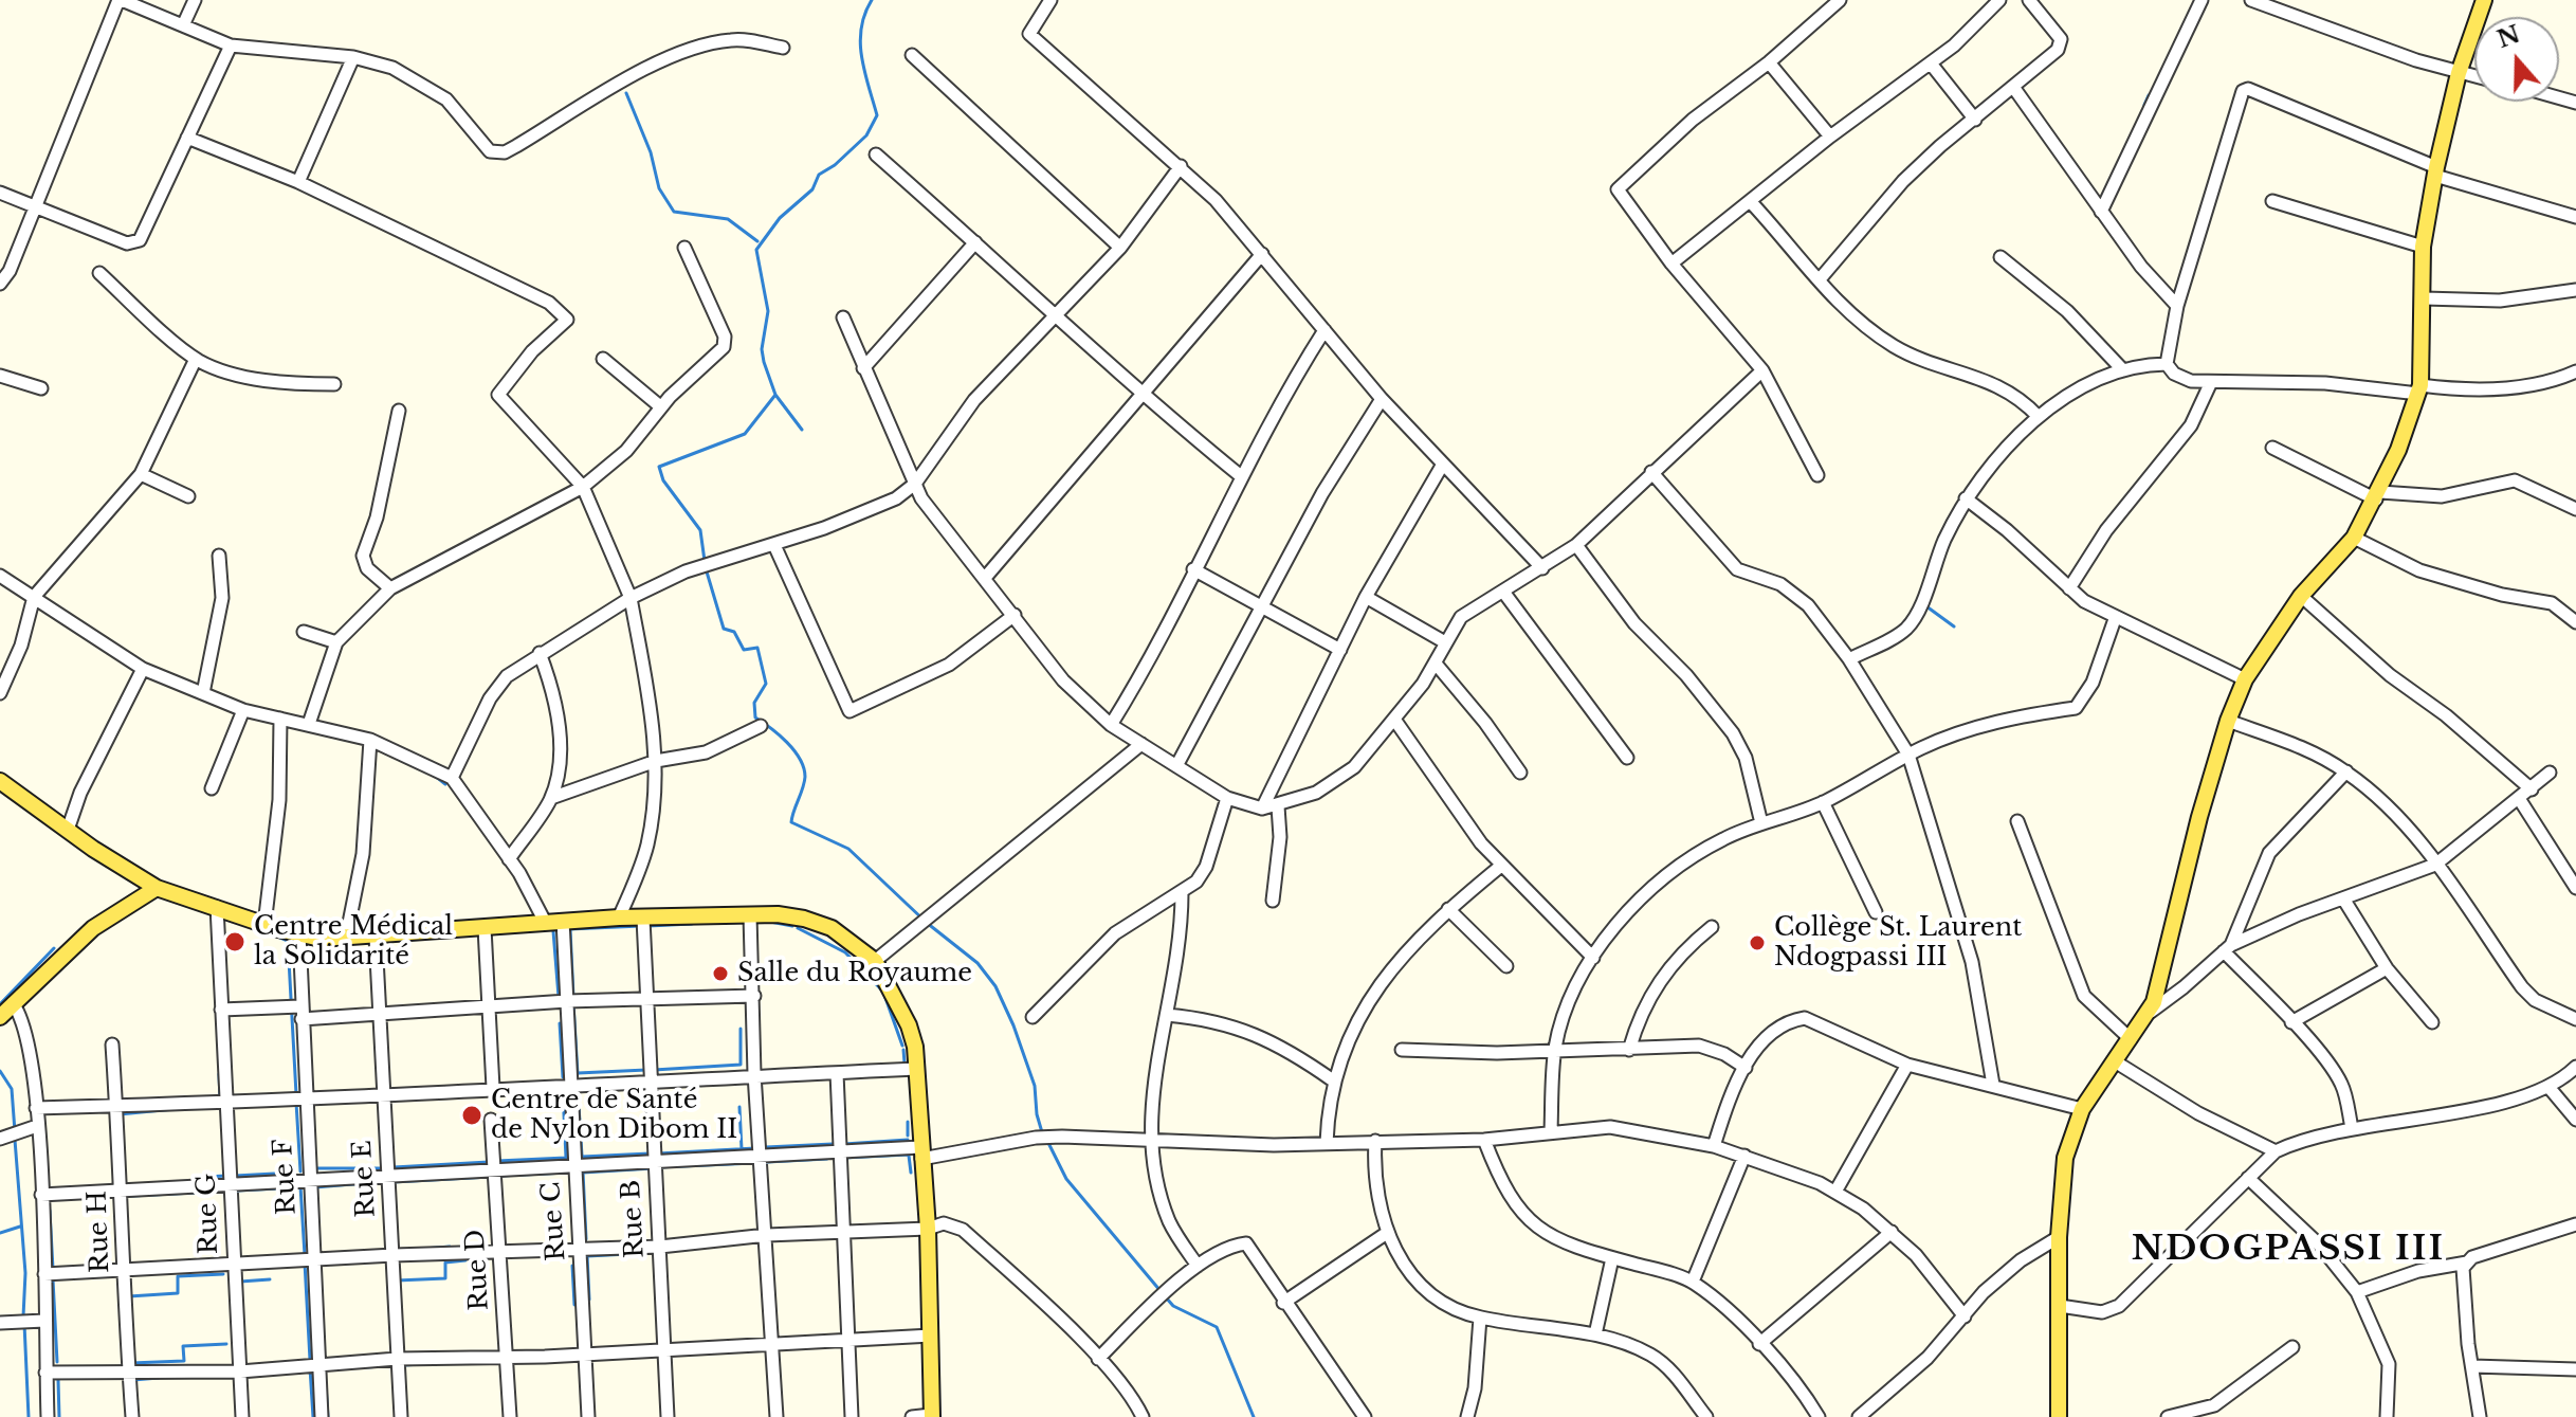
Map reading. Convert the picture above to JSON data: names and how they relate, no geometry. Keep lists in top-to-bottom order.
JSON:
{
  "streets": {
    "street": [
      "Rue F",
      "Rue E",
      "Rue G",
      "Rue B",
      "Rue C",
      "Rue H",
      "Rue D"
    ]
  },
  "districts": ["NDOGPASSI III"],
  "places": [
    "Centre Médical la Solidarité",
    "Collège St. Laurent Ndogpassi III",
    "Salle du Royaume",
    "Centre de Santé de Nylon Dibom II"
  ],
  "north": "top"
}
